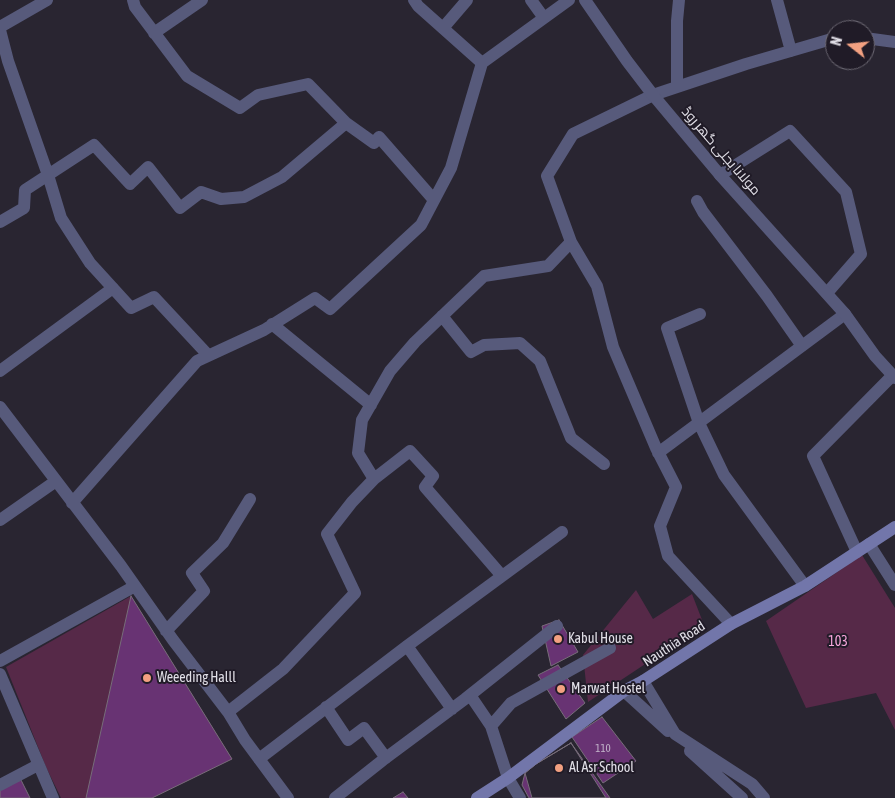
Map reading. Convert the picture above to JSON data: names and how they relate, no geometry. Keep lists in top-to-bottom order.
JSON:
{
  "streets": {
    "main road": ["Nauthia Road"],
    "street": ["مولانا بجلی گھر روڈ"]
  },
  "parks": ["103"],
  "places": [
    "Kabul House",
    "Weeeding Halll",
    "Marwat Hostel",
    "Al Asr School"
  ],
  "house_numbers": ["110"],
  "north": "left"
}
